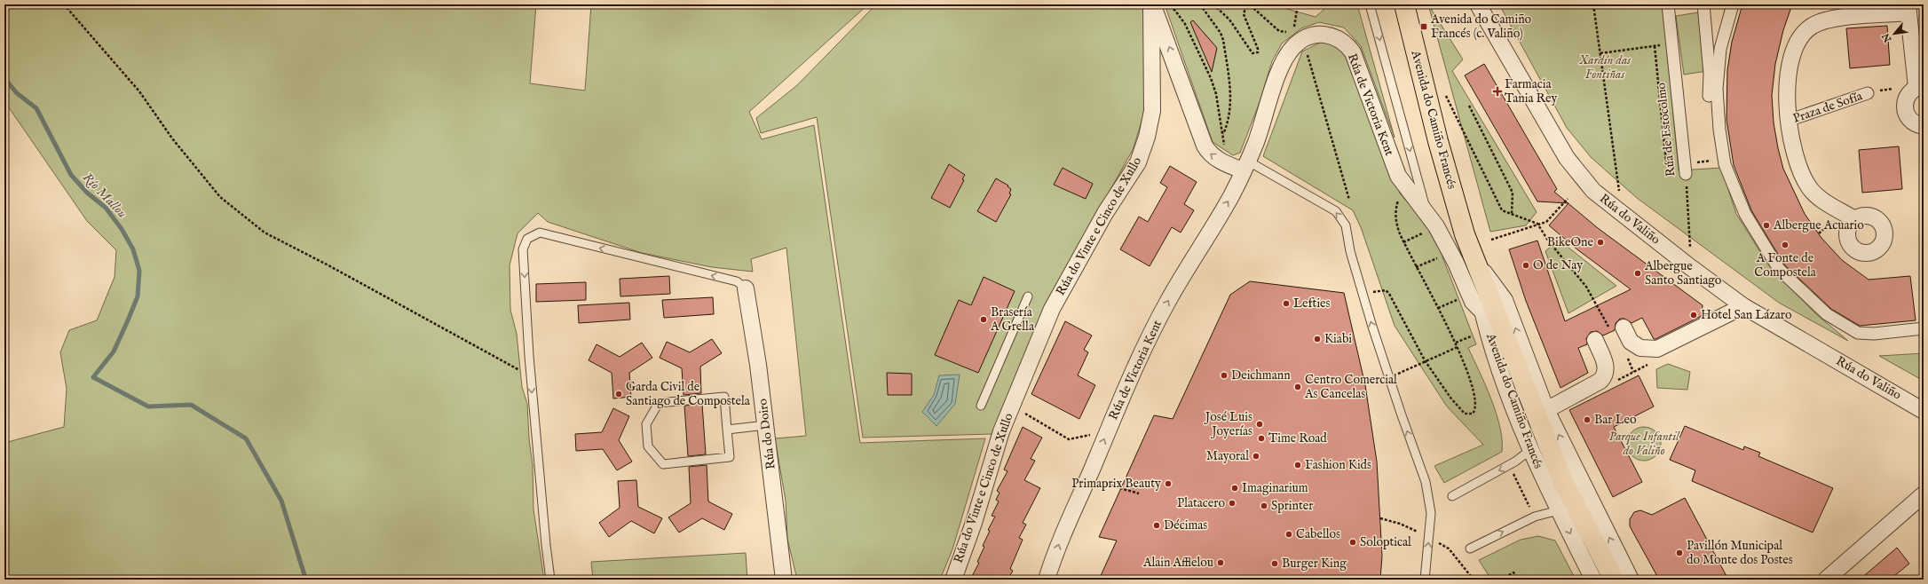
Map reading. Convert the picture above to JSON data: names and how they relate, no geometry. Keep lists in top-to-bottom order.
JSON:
{
  "streets": {
    "main road": ["Avenida do Camiño Francés"],
    "street": [
      "Rúa de Victoria Kent",
      "Praza de Sofía",
      "Rúa de Estocolmo",
      "Rúa do Valiño",
      "Rúa do Vinte e Cinco de Xullo",
      "Rúa do Doiro"
    ]
  },
  "crossings": [
    ["Rúa de Victoria Kent", "Avenida do Camiño Francés"]
  ],
  "one_way": ["Rúa de Victoria Kent"],
  "water": ["Río Mallou"],
  "parks": ["Xardín das Fontiñas", "Parque Infantil do Valiño"],
  "places": {
    "transit": ["Avenida do Camiño Francés (c. Valiño)"],
    "health": ["Farmacia Tania Rey"],
    "other": [
      "Albergue Acuario",
      "BikeOne",
      "A Fonte de Compostela",
      "O de Nay",
      "Albergue Santo Santiago",
      "Lefties",
      "Hotel San Lázaro",
      "Brasería A Grella",
      "Kiabi",
      "Deichmann",
      "Centro Comercial As Cancelas",
      "Garda Civil de Santiago de Compostela",
      "Bar Leo",
      "José Luis Joyerías",
      "Time Road",
      "Mayoral",
      "Fashion Kids",
      "Primaprix Beauty",
      "Imaginarium",
      "Platacero",
      "Sprinter",
      "Décimas",
      "Cabellos",
      "Soloptical",
      "Pavillón Municipal do Monte dos Postes",
      "Alain Afflelou",
      "Burger King"
    ]
  },
  "north": "bottom left"
}
